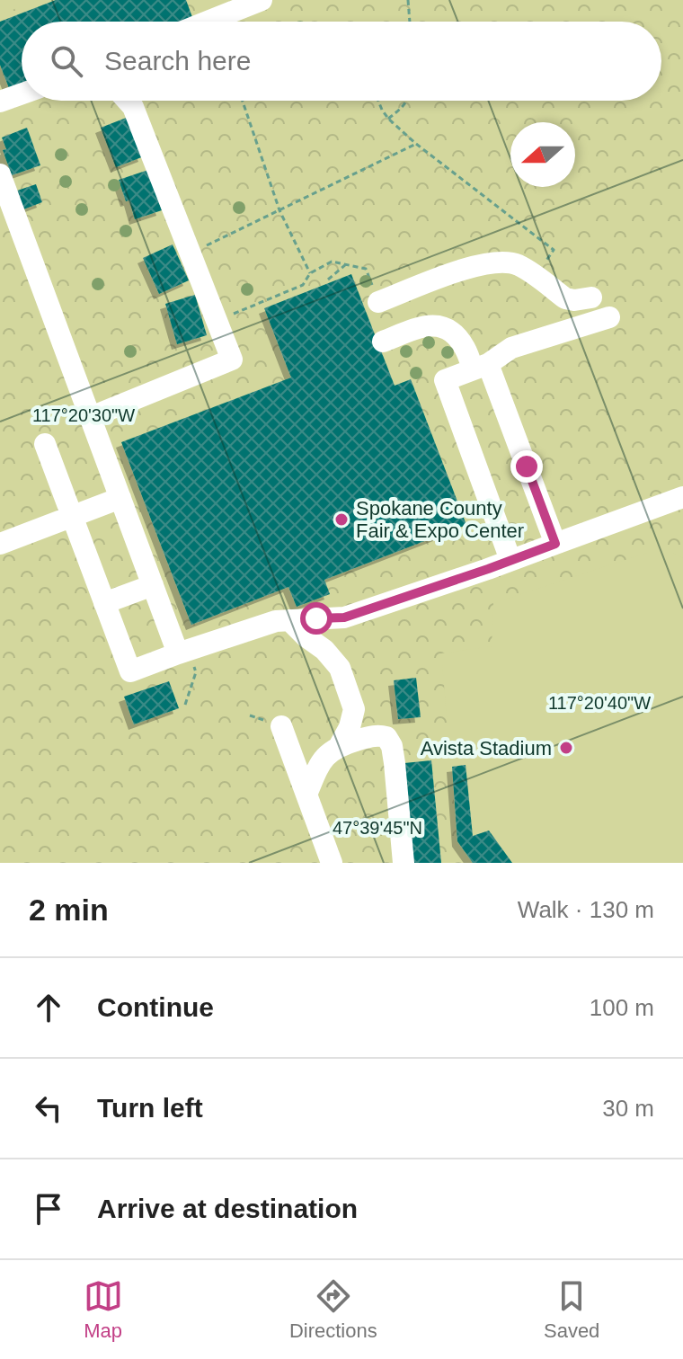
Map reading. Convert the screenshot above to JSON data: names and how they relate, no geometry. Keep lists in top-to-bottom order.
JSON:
{
  "places": ["Spokane County Fair & Expo Center", "Avista Stadium"],
  "north": "left",
  "page": {
    "search": "Search here",
    "heading": ["2 min", "Walk · 130 m"],
    "list": [
      ["Continue", "100 m"],
      ["Turn left", "30 m"],
      "Arrive at destination"
    ],
    "nav": ["Map", "Directions", "Saved"]
  },
  "coordinates": ["117°20'30\"W", "117°20'40\"W", "47°39'45\"N"]
}
